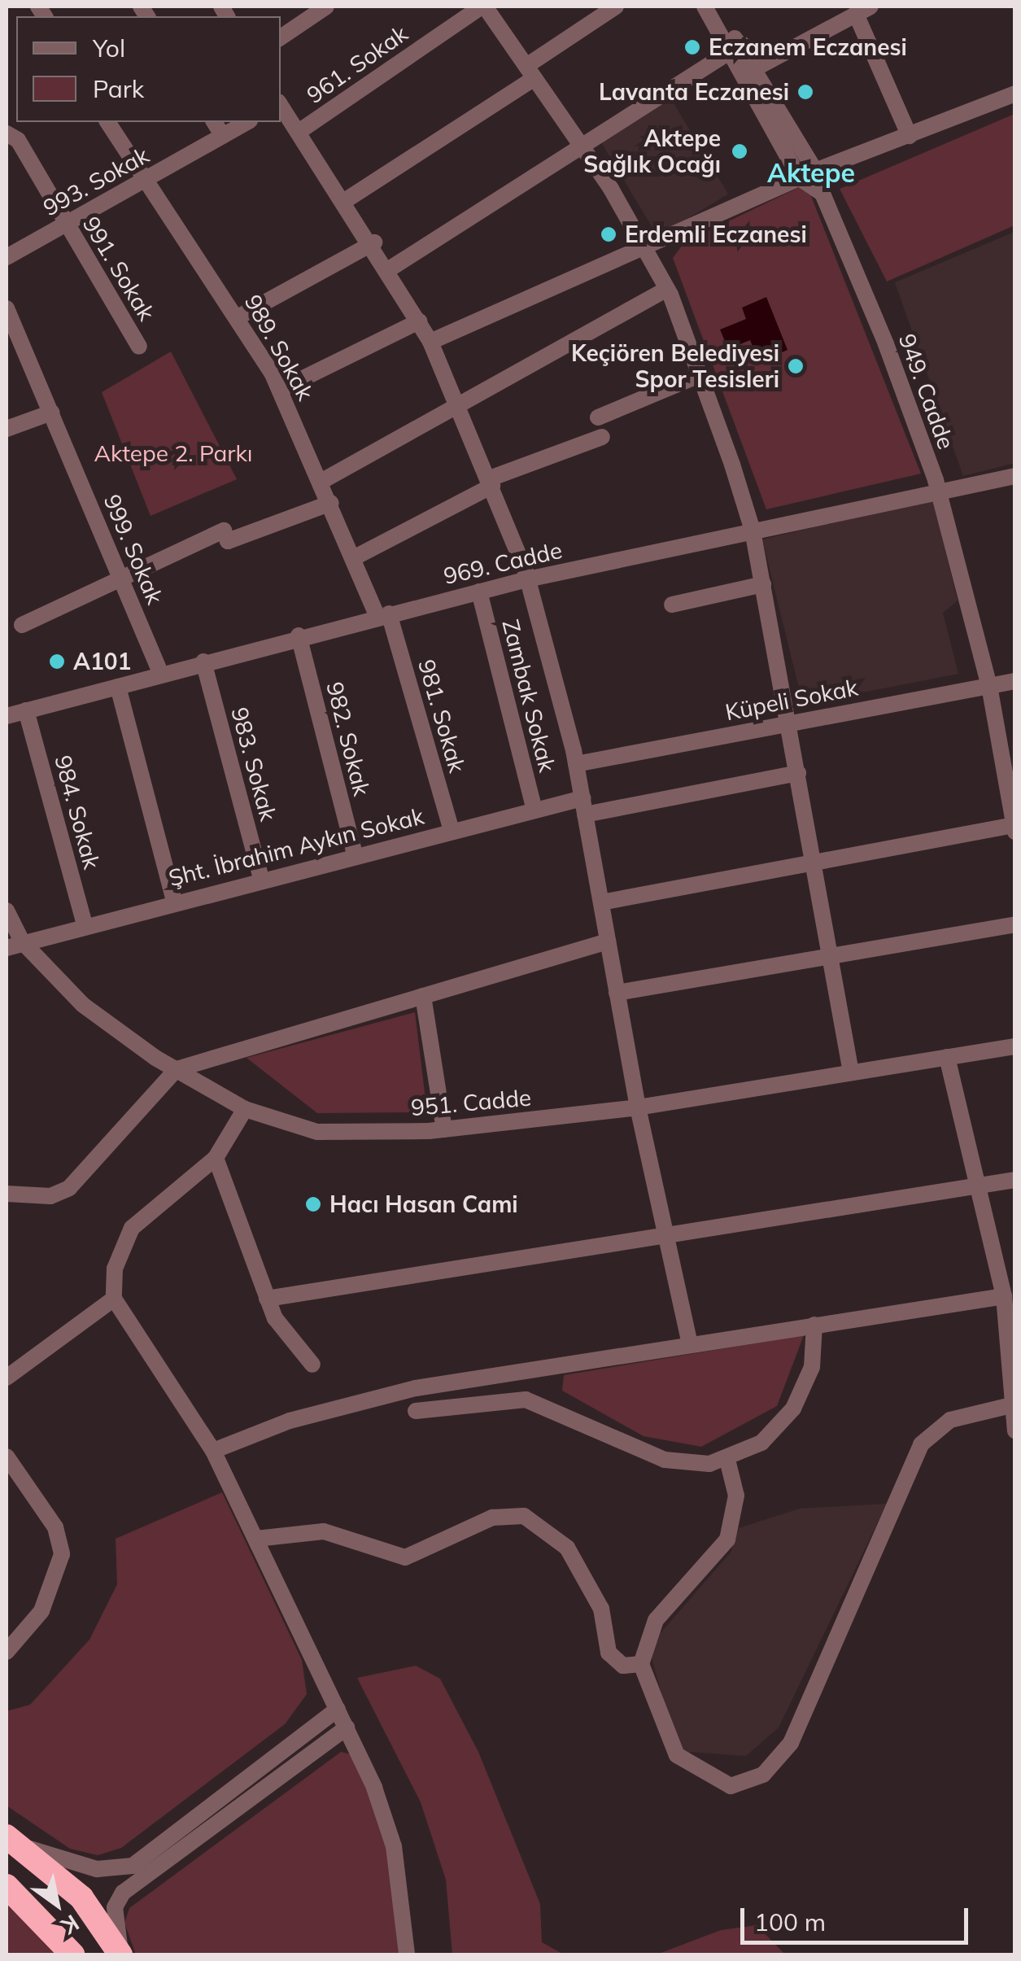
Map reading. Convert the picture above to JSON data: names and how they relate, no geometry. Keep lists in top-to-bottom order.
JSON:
{
  "streets": {
    "street": [
      "961. Sokak",
      "993. Sokak",
      "991. Sokak",
      "989. Sokak",
      "949. Cadde",
      "999. Sokak",
      "969. Cadde",
      "Zambak Sokak",
      "Küpeli Sokak",
      "981. Sokak",
      "982. Sokak",
      "983. Sokak",
      "984. Sokak",
      "Şht. İbrahim Aykın Sokak",
      "951. Cadde"
    ]
  },
  "crossings": [
    ["993. Sokak", "991. Sokak"],
    ["993. Sokak", "989. Sokak"],
    ["989. Sokak", "969. Cadde"],
    ["989. Sokak", "981. Sokak"],
    ["949. Cadde", "969. Cadde"],
    ["949. Cadde", "Küpeli Sokak"],
    ["999. Sokak", "969. Cadde"],
    ["969. Cadde", "Zambak Sokak"],
    ["969. Cadde", "981. Sokak"],
    ["969. Cadde", "982. Sokak"],
    ["969. Cadde", "983. Sokak"],
    ["969. Cadde", "984. Sokak"],
    ["Zambak Sokak", "Şht. İbrahim Aykın Sokak"],
    ["981. Sokak", "Şht. İbrahim Aykın Sokak"],
    ["982. Sokak", "Şht. İbrahim Aykın Sokak"],
    ["983. Sokak", "Şht. İbrahim Aykın Sokak"],
    ["984. Sokak", "Şht. İbrahim Aykın Sokak"],
    ["Şht. İbrahim Aykın Sokak", "951. Cadde"]
  ],
  "districts": ["Aktepe"],
  "parks": ["Aktepe 2. Parkı"],
  "places": [
    "Eczanem Eczanesi",
    "Lavanta Eczanesi",
    "Aktepe Sağlık Ocağı",
    "Erdemli Eczanesi",
    "Keçiören Belediyesi Spor Tesisleri",
    "A101",
    "Hacı Hasan Cami"
  ],
  "legend": ["Yol", "Park"],
  "scale_bar": "100 m",
  "north": "bottom right"
}
